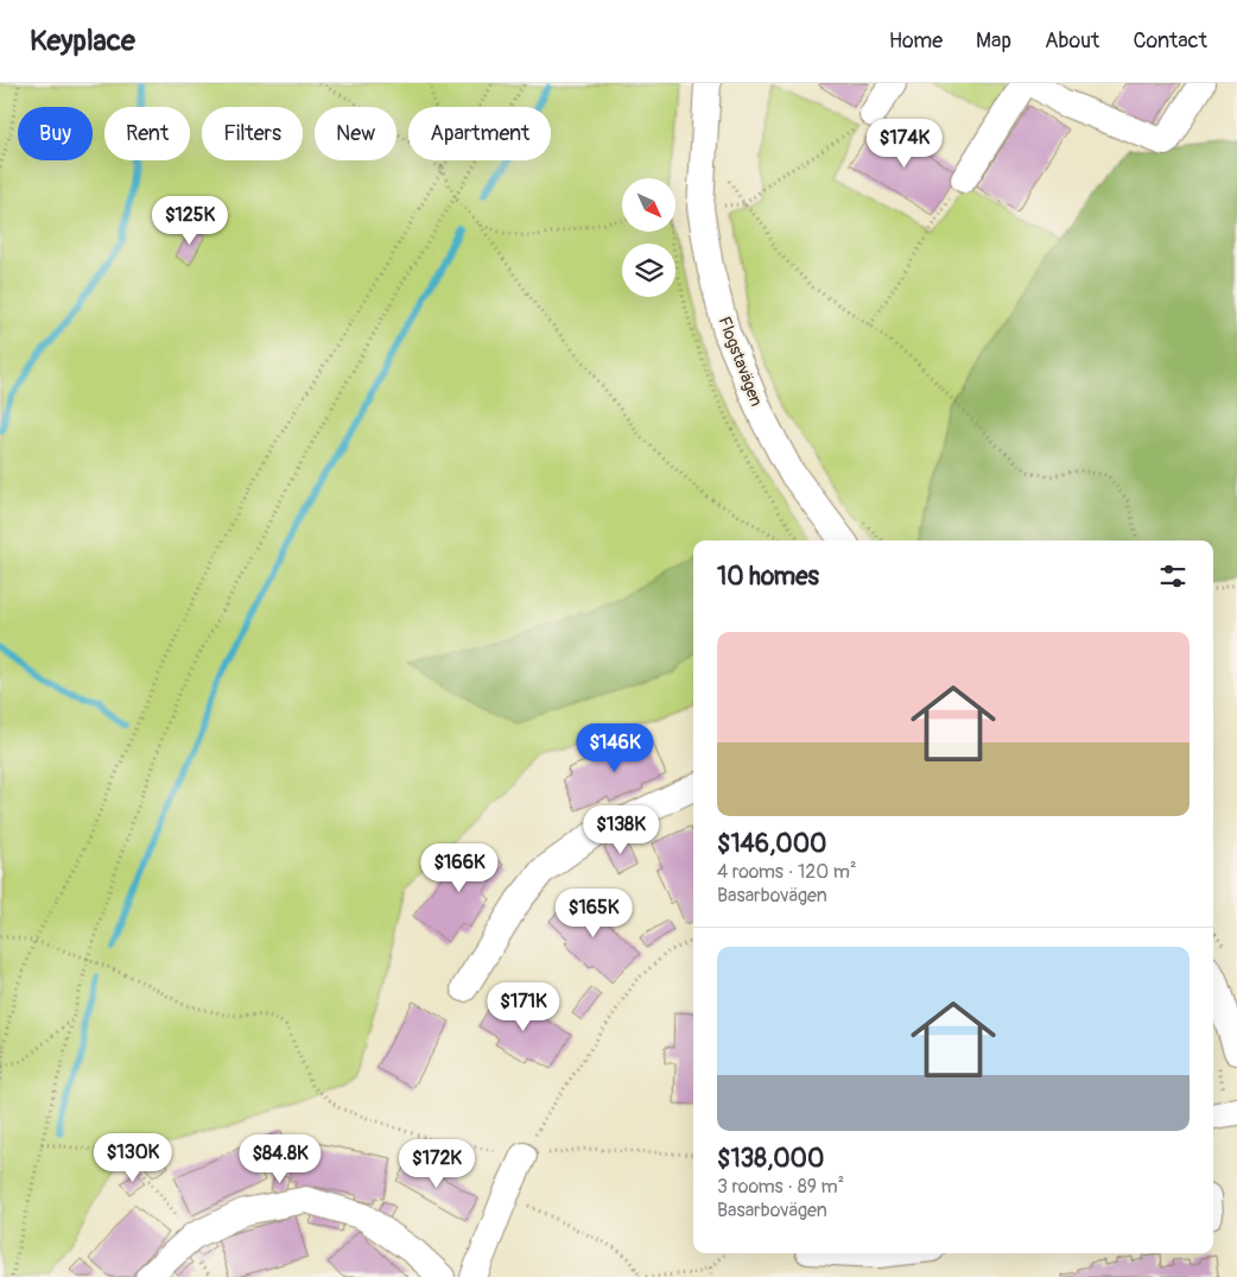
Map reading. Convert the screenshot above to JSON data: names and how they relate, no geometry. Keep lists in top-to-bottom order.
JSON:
{
  "streets": {
    "street": ["Flogstavägen"]
  },
  "north": "bottom right",
  "page": {
    "header": "Keyplace",
    "nav": [
      "Home",
      "Map",
      "About",
      "Contact"
    ],
    "chip": [
      "Buy",
      "Rent",
      "Filters",
      "New",
      "Apartment"
    ],
    "price": [
      "$174K",
      "$125K",
      "$146K",
      "$138K",
      "$166K",
      "$165K",
      "$171K",
      "$130K",
      "$84.8K",
      "$172K"
    ],
    "heading": "10 homes",
    "list": [
      {
        "name": "$146,000",
        "note": "4 rooms · 120 m² · Basarbovägen"
      },
      {
        "name": "$138,000",
        "note": "3 rooms · 89 m² · Basarbovägen"
      }
    ]
  }
}
